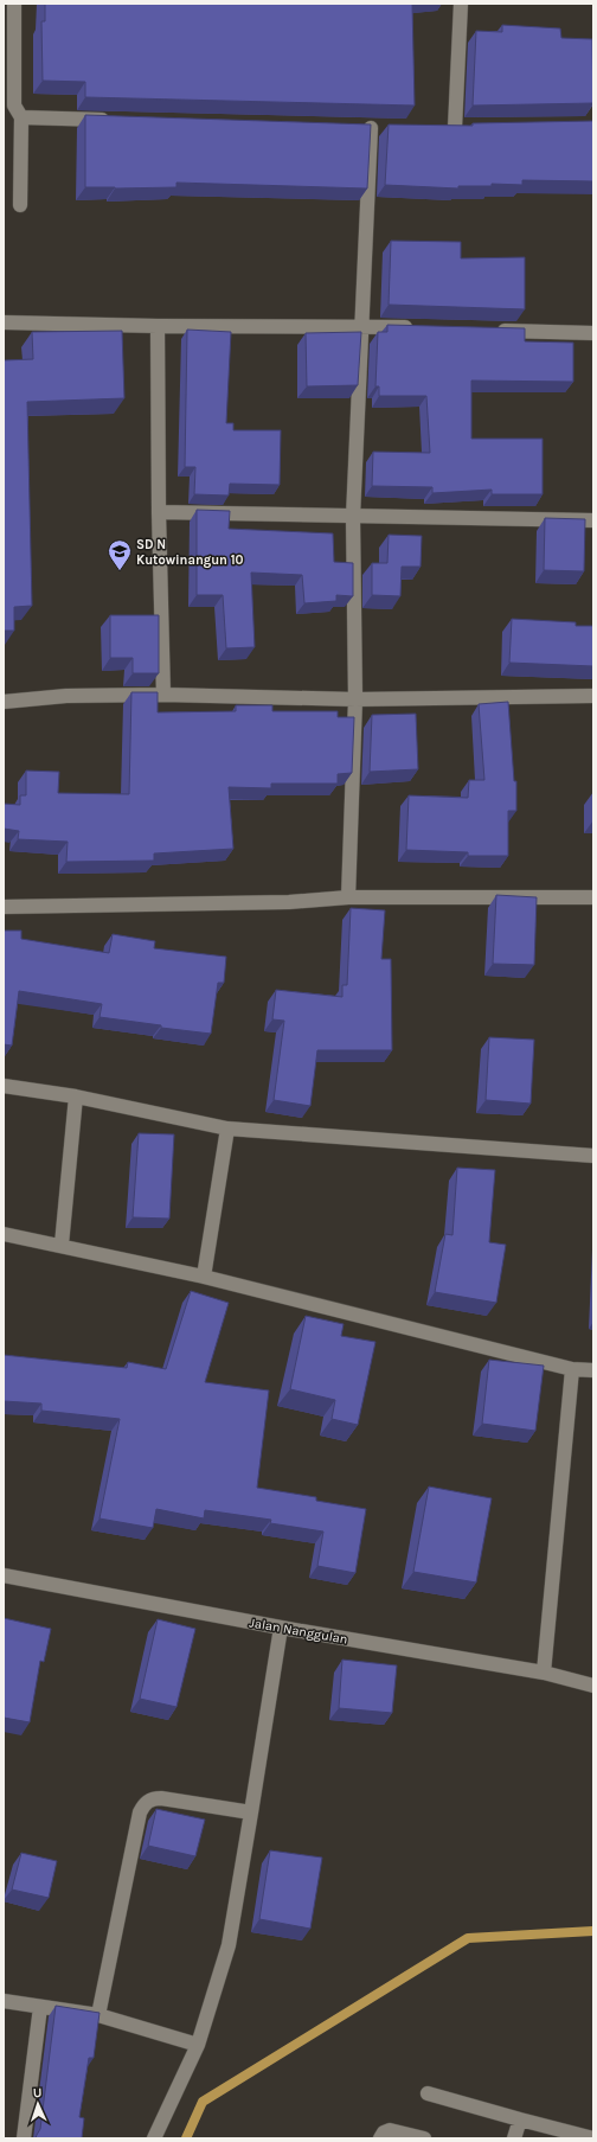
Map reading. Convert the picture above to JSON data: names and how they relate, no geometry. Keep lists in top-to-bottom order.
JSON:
{
  "streets": {
    "street": ["Jalan Nanggulan"]
  },
  "places": {
    "school or university": ["SD N Kutowinangun 10"]
  },
  "north": "top"
}
